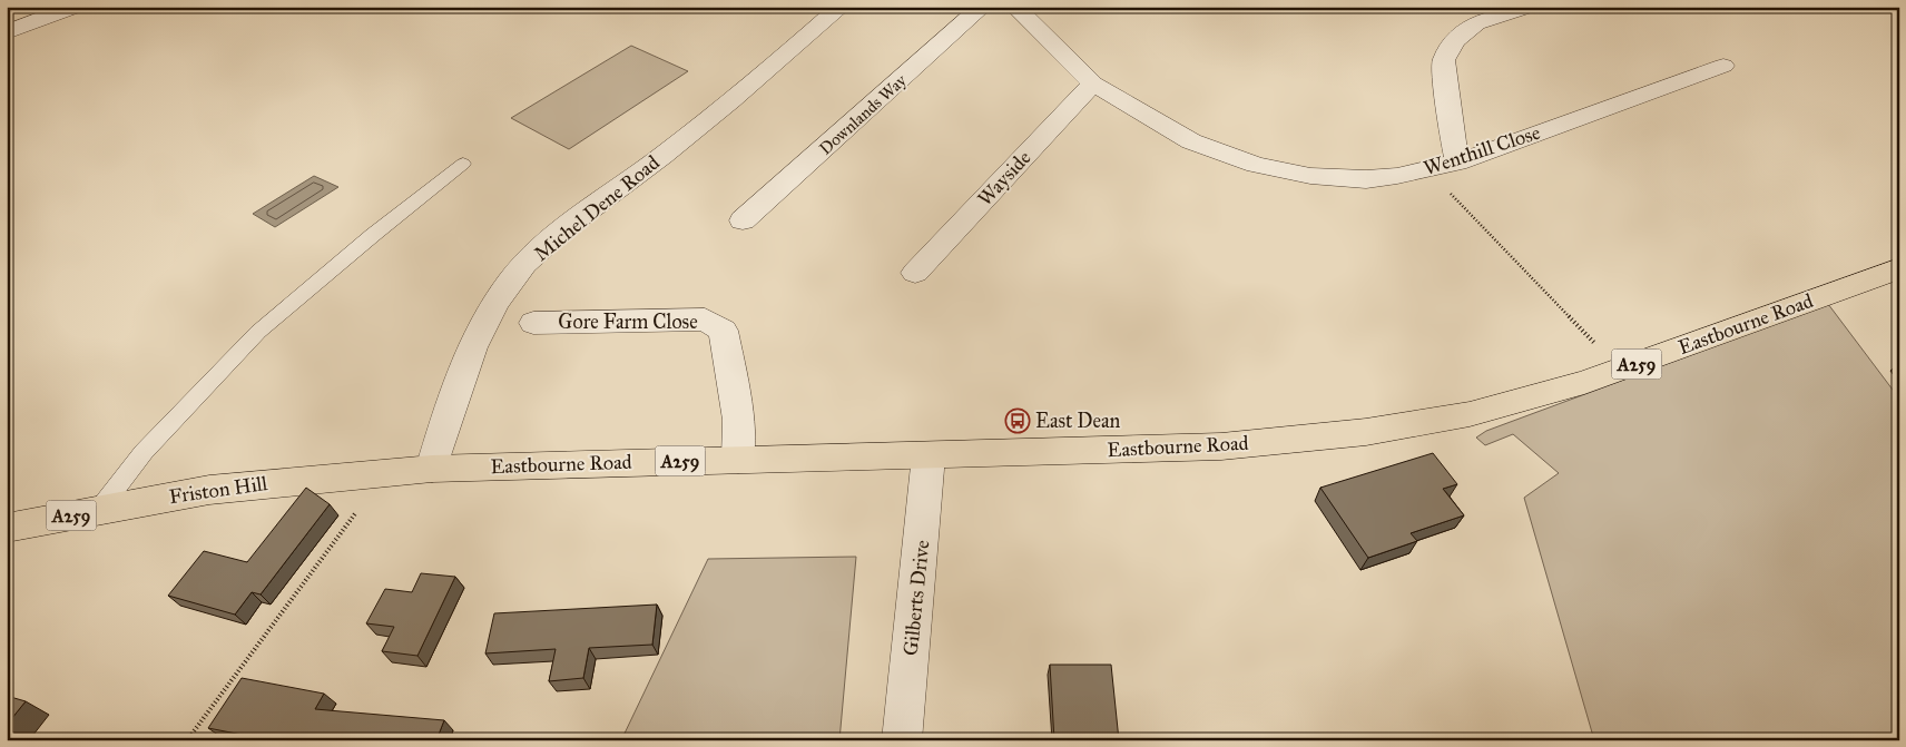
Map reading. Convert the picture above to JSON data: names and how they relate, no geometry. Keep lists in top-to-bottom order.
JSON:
{
  "streets": {
    "main road": ["Eastbourne Road", "A259", "Friston Hill"],
    "street": [
      "Downlands Way",
      "Wenthill Close",
      "Wayside",
      "Michel Dene Road",
      "Gore Farm Close",
      "Gilberts Drive"
    ]
  },
  "crossings": [
    ["Wenthill Close", "Wayside"],
    ["Michel Dene Road", "Eastbourne Road"],
    ["Michel Dene Road", "Friston Hill"],
    ["Gore Farm Close", "Eastbourne Road"],
    ["Eastbourne Road", "Friston Hill"],
    ["Eastbourne Road", "Gilberts Drive"]
  ],
  "places": {
    "bus stop": ["East Dean"]
  }
}
